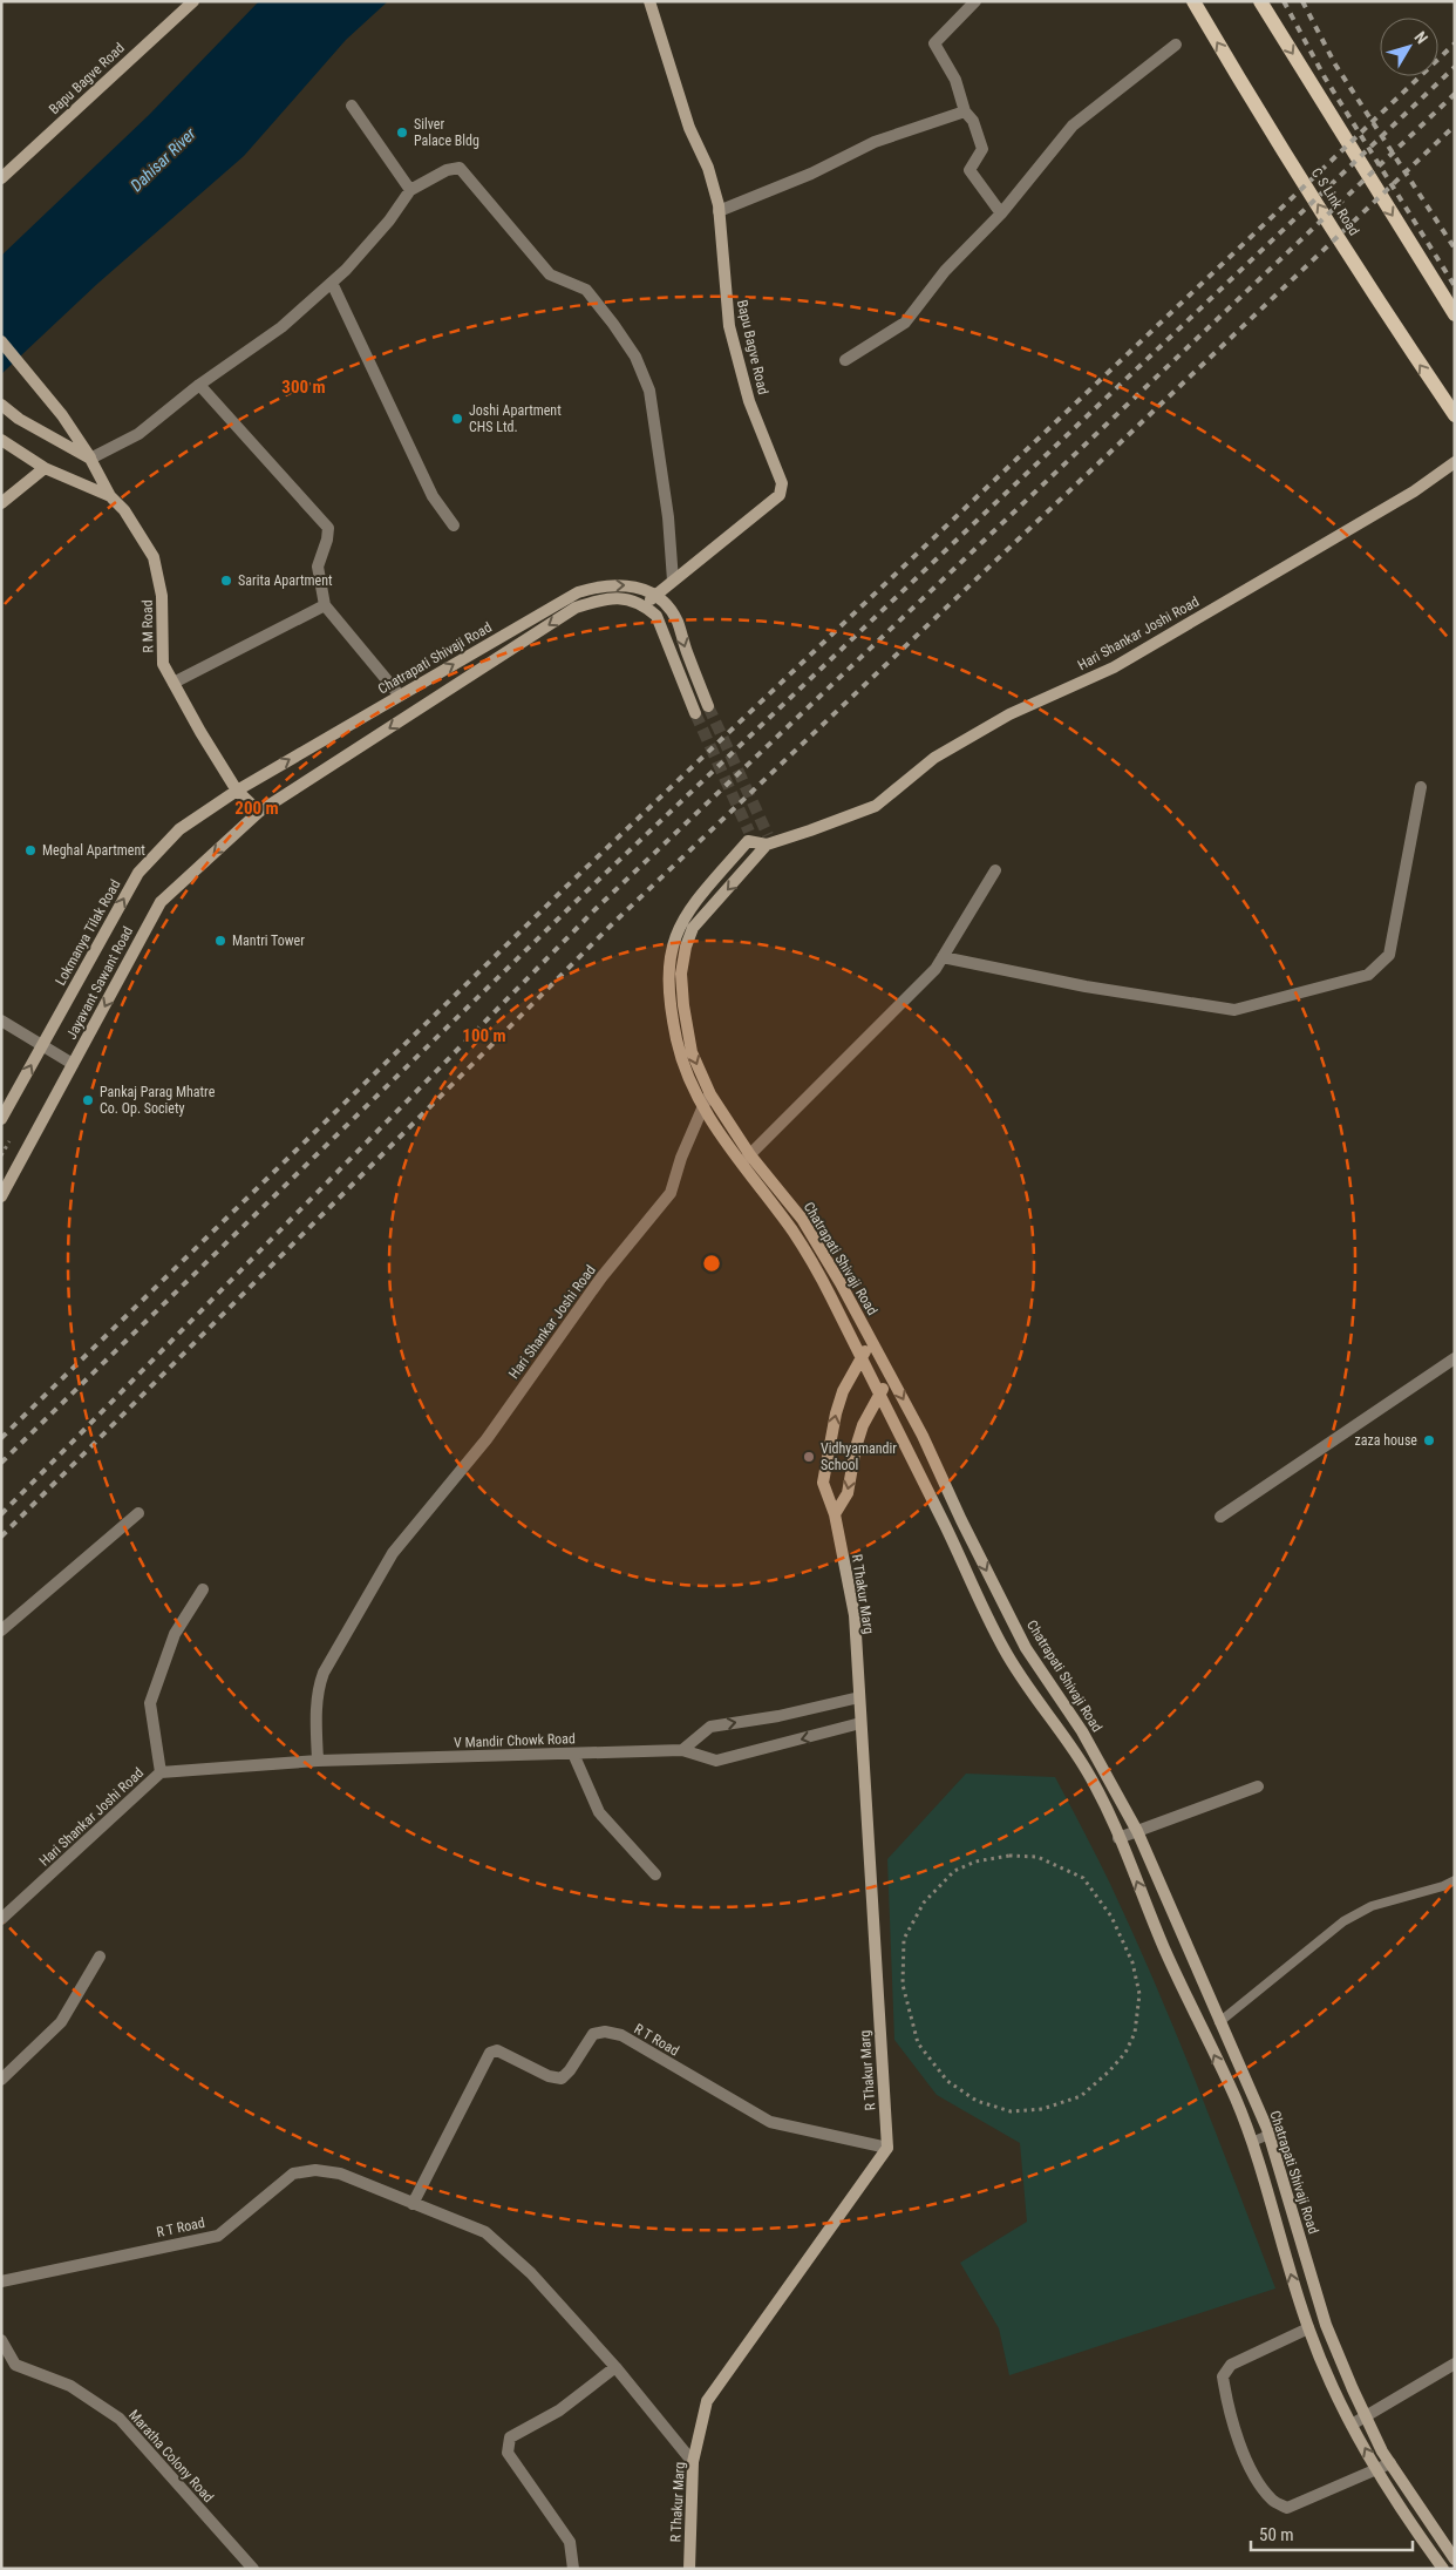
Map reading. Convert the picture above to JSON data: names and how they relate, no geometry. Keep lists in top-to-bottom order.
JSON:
{
  "streets": {
    "main road": [
      "Bapu Bagve Road",
      "C S Link Road",
      "R M Road",
      "Hari Shankar Joshi Road",
      "Chatrapati Shivaji Road",
      "Lokmanya Tilak Road",
      "Jayavant Sawant Road",
      "R Thakur Marg"
    ],
    "street": ["V Mandir Chowk Road", "R T Road", "Maratha Colony Road"]
  },
  "crossings": [
    ["Bapu Bagve Road", "Chatrapati Shivaji Road"],
    ["R M Road", "Chatrapati Shivaji Road"],
    ["R M Road", "Lokmanya Tilak Road"],
    ["R M Road", "Jayavant Sawant Road"],
    ["Hari Shankar Joshi Road", "Chatrapati Shivaji Road"],
    ["Hari Shankar Joshi Road", "V Mandir Chowk Road"],
    ["Chatrapati Shivaji Road", "Lokmanya Tilak Road"],
    ["Chatrapati Shivaji Road", "R Thakur Marg"],
    ["R Thakur Marg", "V Mandir Chowk Road"],
    ["R Thakur Marg", "R T Road"]
  ],
  "one_way": ["Lokmanya Tilak Road", "Jayavant Sawant Road"],
  "water": ["Dahisar River"],
  "places": [
    "Silver Palace Bldg",
    "Joshi Apartment CHS Ltd.",
    "Sarita Apartment",
    "Meghal Apartment",
    "Mantri Tower",
    "Pankaj Parag Mhatre Co. Op. Society",
    "zaza house",
    "Vidhyamandir School"
  ],
  "scale_bar": "50 m",
  "north": "top right",
  "rings": ["300 m", "200 m", "100 m"]
}
